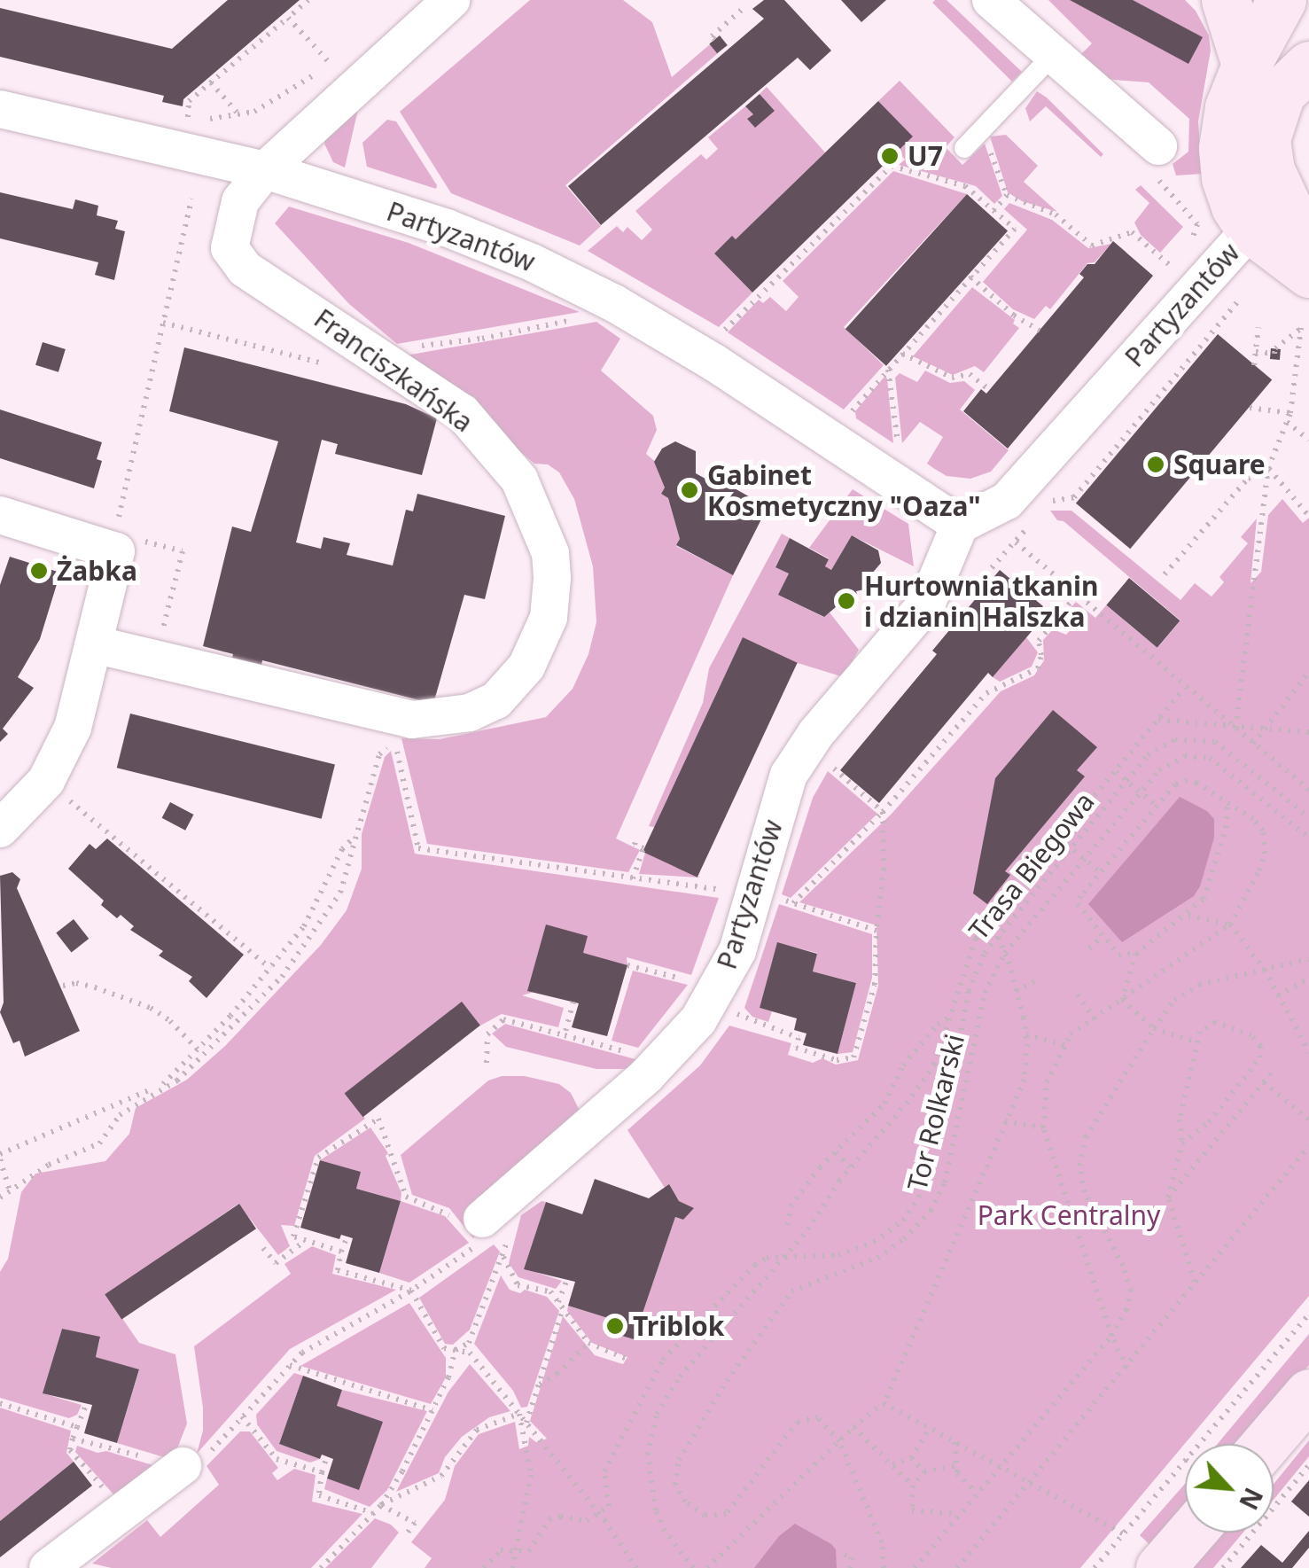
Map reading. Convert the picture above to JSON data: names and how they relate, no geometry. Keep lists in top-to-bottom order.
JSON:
{
  "streets": {
    "street": ["Partyzantów", "Franciszkańska"],
    "path": ["Trasa Biegowa", "Tor Rolkarski"]
  },
  "crossings": [
    ["Partyzantów", "Franciszkańska"]
  ],
  "parks": ["Park Centralny"],
  "places": [
    "U7",
    "Square",
    "Gabinet Kosmetyczny \"Oaza\"",
    "Żabka",
    "Hurtownia tkanin i dzianin Halszka",
    "Triblok"
  ],
  "north": "bottom right"
}
